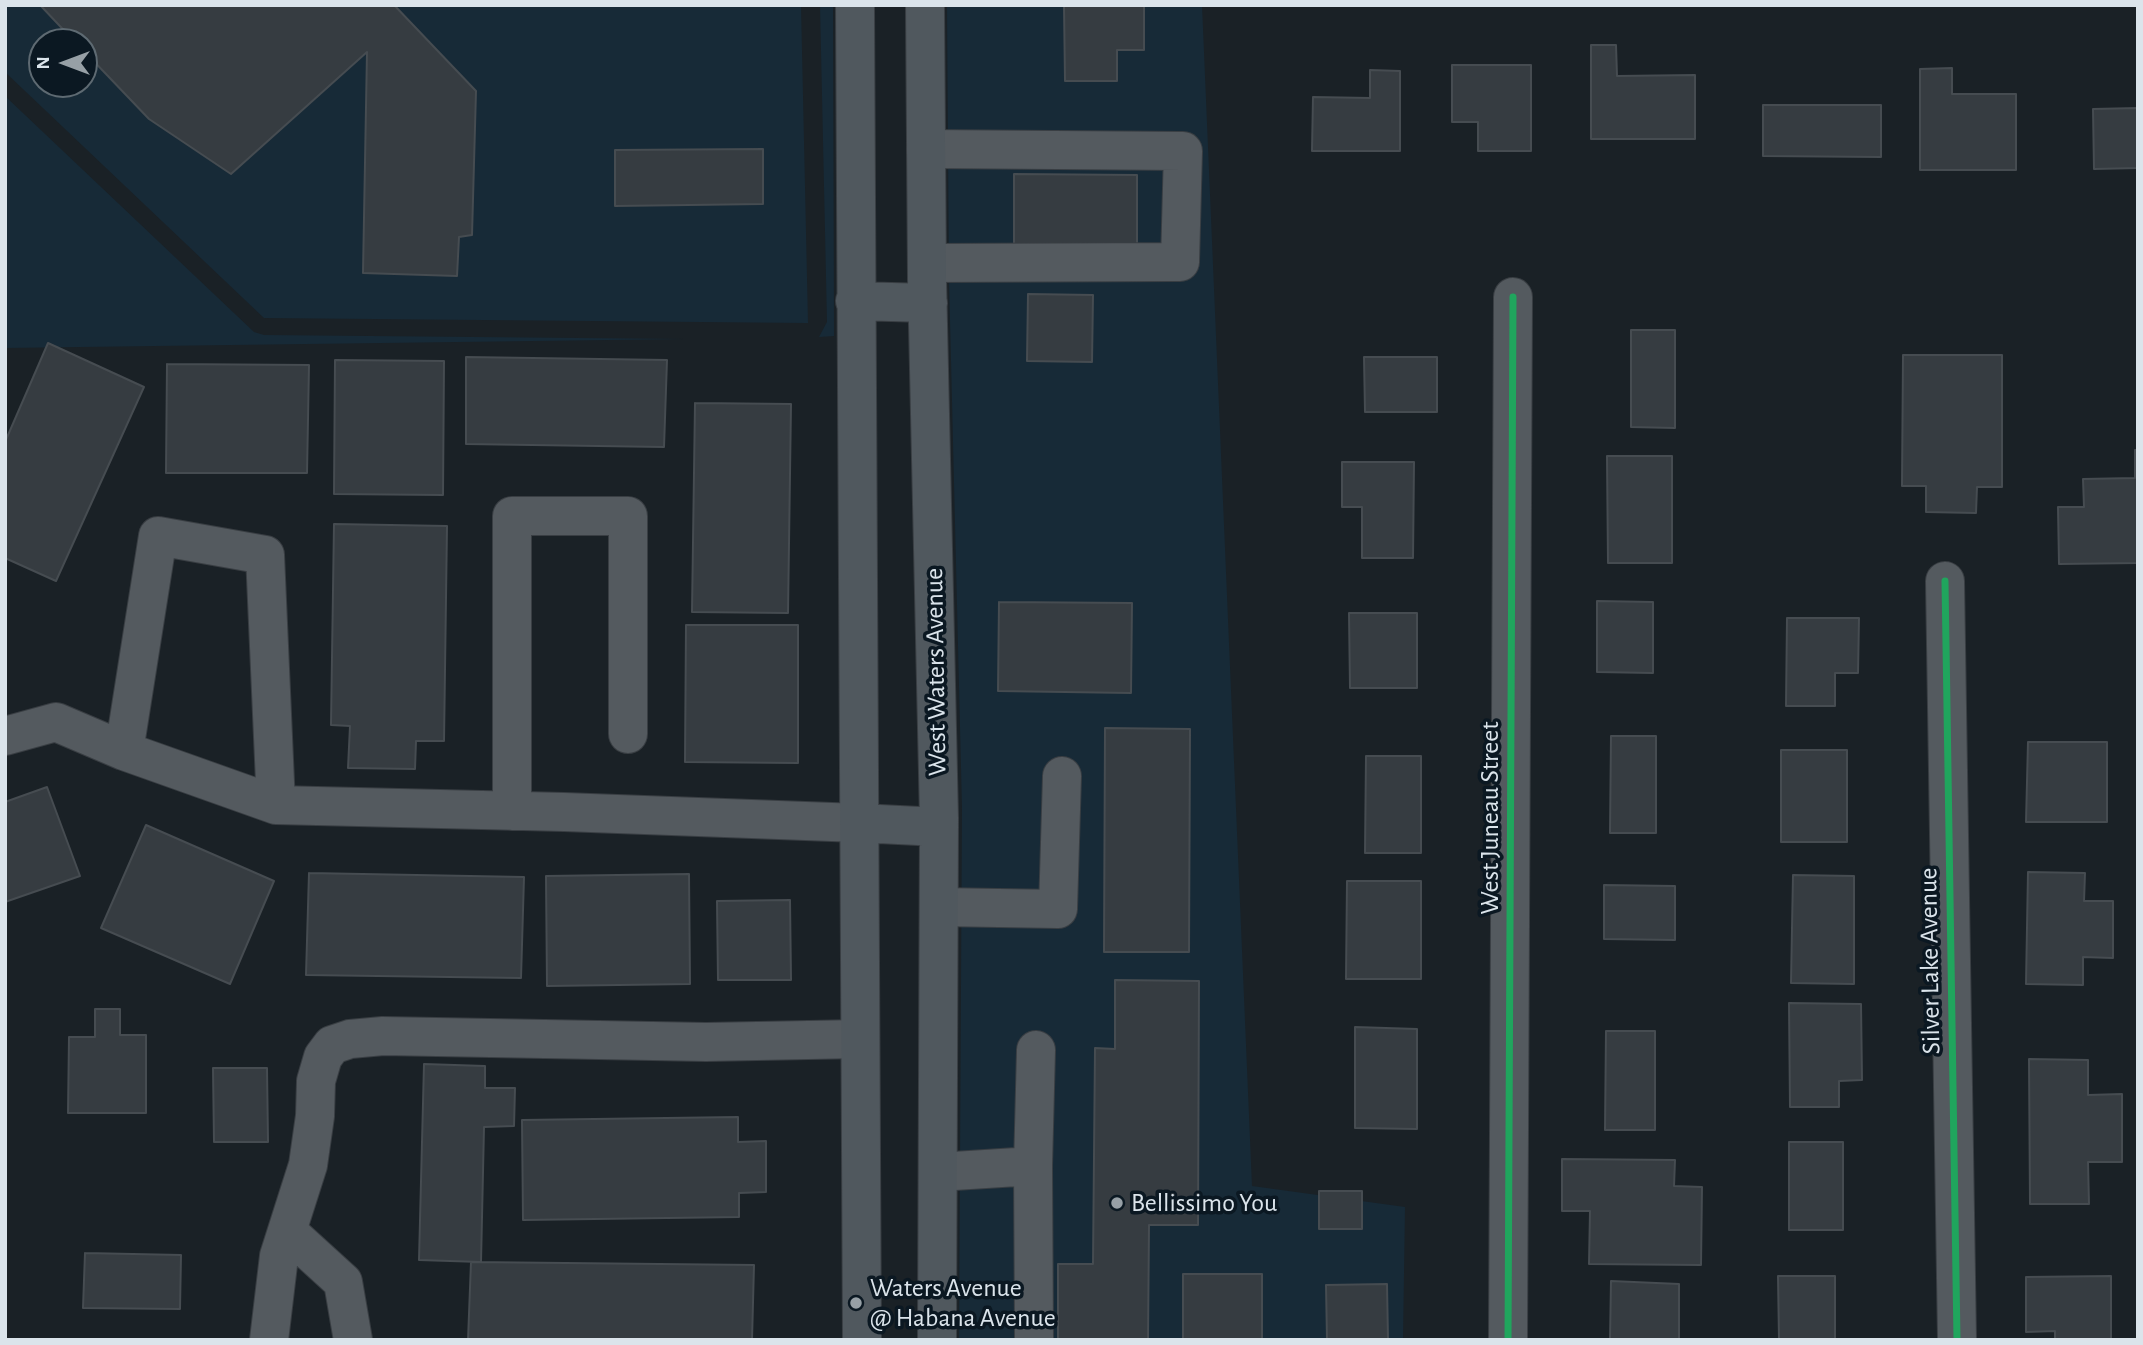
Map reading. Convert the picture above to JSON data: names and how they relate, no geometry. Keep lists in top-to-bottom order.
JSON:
{
  "streets": {
    "main road": ["West Waters Avenue"],
    "street": ["West Juneau Street", "Silver Lake Avenue"]
  },
  "places": ["Bellissimo You", "Waters Avenue @ Habana Avenue"],
  "north": "left"
}
